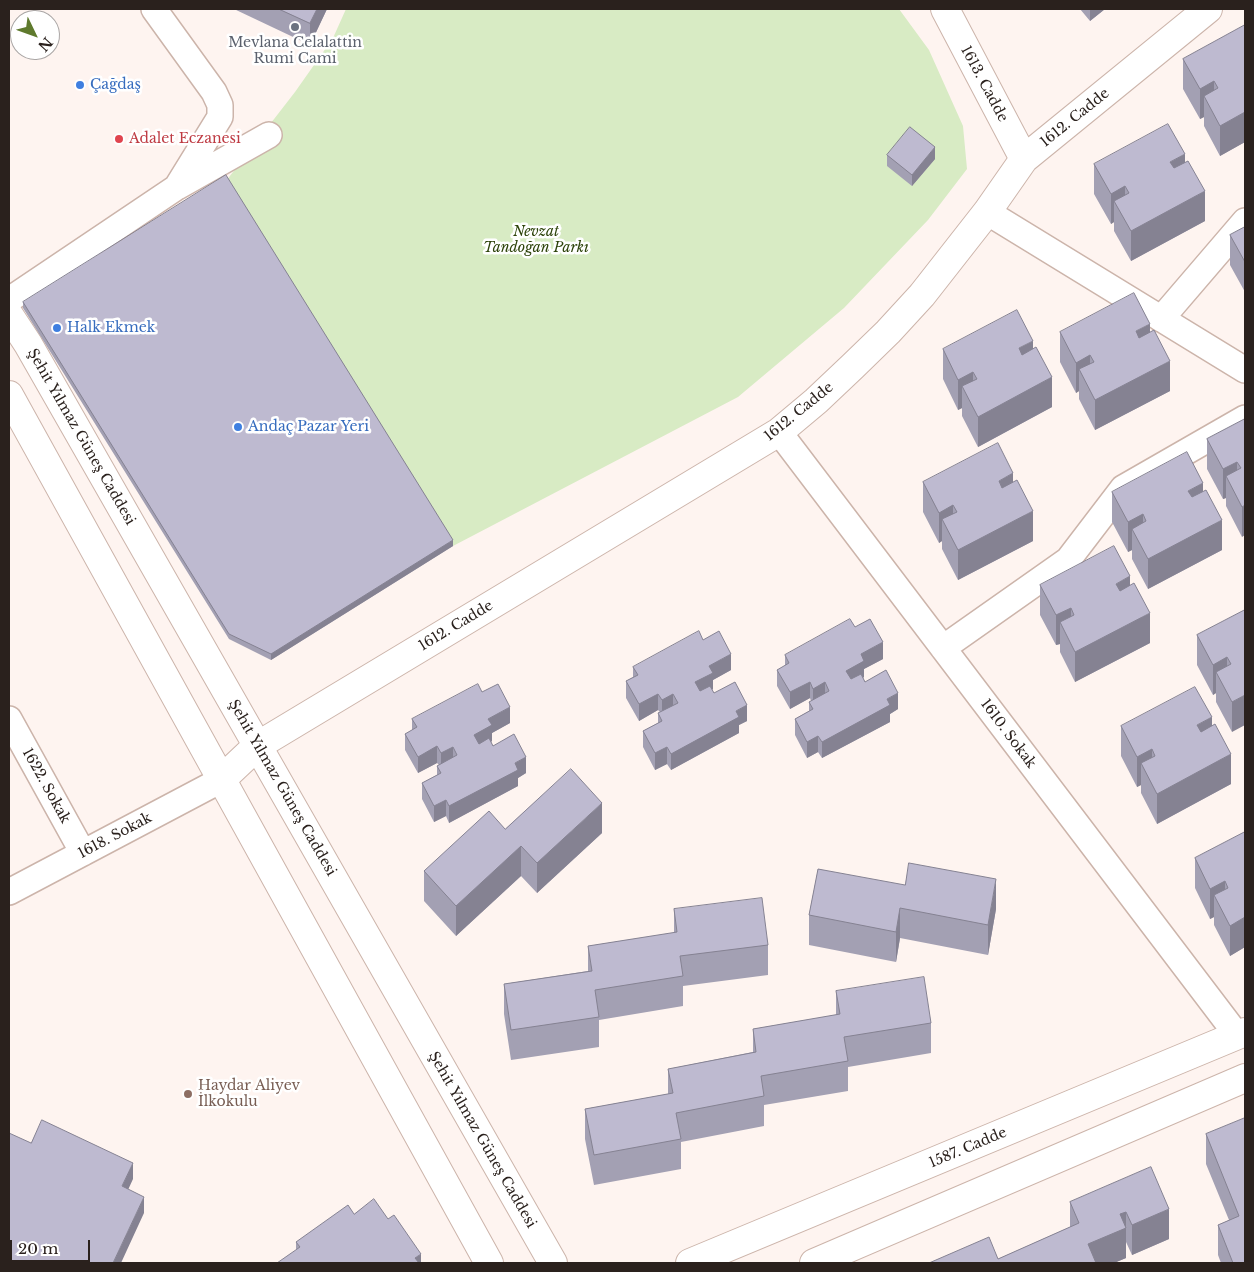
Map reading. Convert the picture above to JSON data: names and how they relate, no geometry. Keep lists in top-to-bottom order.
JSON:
{
  "streets": {
    "main road": [
      "1613. Cadde",
      "1612. Cadde",
      "Şehit Yılmaz Güneş Caddesi",
      "1587. Cadde"
    ],
    "street": ["1610. Sokak", "1622. Sokak", "1618. Sokak"]
  },
  "crossings": [
    ["1613. Cadde", "1612. Cadde"],
    ["1612. Cadde", "Şehit Yılmaz Güneş Caddesi"],
    ["1612. Cadde", "1610. Sokak"],
    ["1612. Cadde", "1618. Sokak"],
    ["1610. Sokak", "1587. Cadde"],
    ["1622. Sokak", "1618. Sokak"]
  ],
  "parks": ["Nevzat Tandoğan Parkı"],
  "places": [
    "Mevlana Celalattin Rumi Cami",
    "Çağdaş",
    "Adalet Eczanesi",
    "Halk Ekmek",
    "Andaç Pazar Yeri",
    "Haydar Aliyev İlkokulu"
  ],
  "scale_bar": "20 m",
  "north": "bottom right"
}
